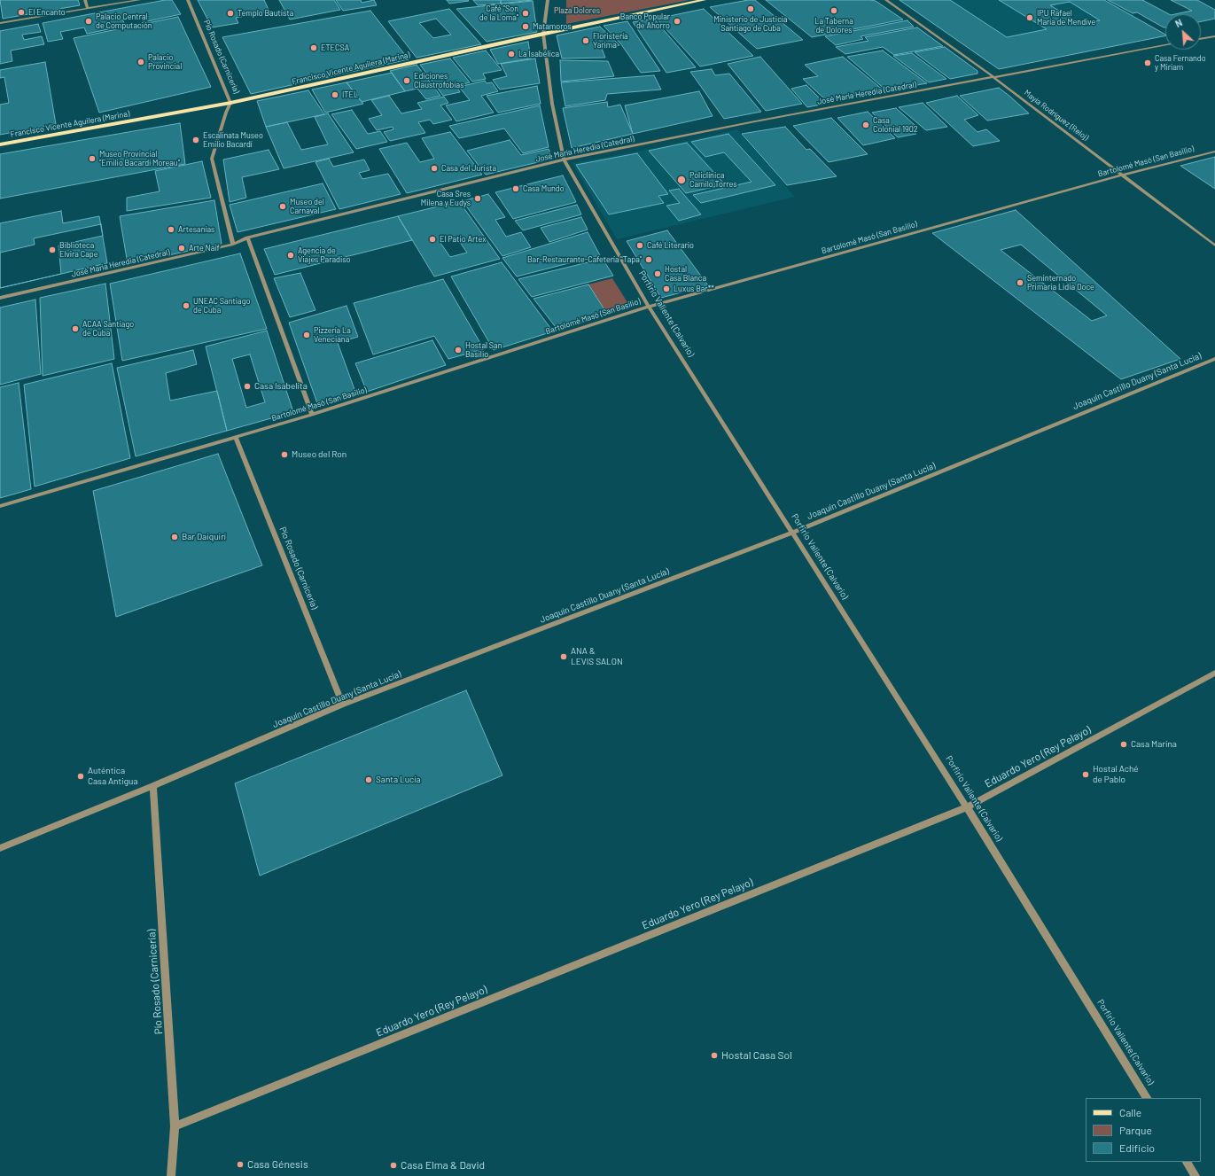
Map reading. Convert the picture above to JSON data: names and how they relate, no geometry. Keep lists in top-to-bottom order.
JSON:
{
  "streets": {
    "main road": ["Francisco Vicente Aguilera (Marina)"],
    "street": [
      "Pío Rosado (Carnicería)",
      "José María Heredia (Catedral)",
      "Mayía Rodríguez (Reloj)",
      "Bartolomé Masó (San Basilio)",
      "Porfirio Valiente (Calvario)",
      "Joaquín Castillo Duany (Santa Lucía)",
      "Eduardo Yero (Rey Pelayo)"
    ]
  },
  "crossings": [
    ["Pío Rosado (Carnicería)", "Francisco Vicente Aguilera (Marina)"],
    ["Pío Rosado (Carnicería)", "José María Heredia (Catedral)"],
    ["Pío Rosado (Carnicería)", "Bartolomé Masó (San Basilio)"],
    ["Pío Rosado (Carnicería)", "Joaquín Castillo Duany (Santa Lucía)"],
    ["Pío Rosado (Carnicería)", "Eduardo Yero (Rey Pelayo)"],
    ["Francisco Vicente Aguilera (Marina)", "Porfirio Valiente (Calvario)"],
    ["José María Heredia (Catedral)", "Mayía Rodríguez (Reloj)"],
    ["José María Heredia (Catedral)", "Porfirio Valiente (Calvario)"],
    ["Mayía Rodríguez (Reloj)", "Bartolomé Masó (San Basilio)"],
    ["Bartolomé Masó (San Basilio)", "Porfirio Valiente (Calvario)"],
    ["Porfirio Valiente (Calvario)", "Joaquín Castillo Duany (Santa Lucía)"],
    ["Porfirio Valiente (Calvario)", "Eduardo Yero (Rey Pelayo)"]
  ],
  "parks": ["Plaza Dolores"],
  "places": [
    "Ministerio de Justicia Santiago de Cuba",
    "La Taberna de Dolores",
    "El Encanto",
    "Templo Bautista",
    "Café \"Son de la Loma\"",
    "IPU Rafael María de Mendive",
    "Palacio Central de Computación",
    "Banco Popular de Ahorro",
    "Matamoros",
    "Floristería Yarima",
    "ETECSA",
    "La Isabélica",
    "Palacio Provincial",
    "Casa Fernando y Miriam",
    "Ediciones Claustrofobias",
    "ITEL",
    "Casa Colonial 1902",
    "Escalinata Museo Emilio Bacardí",
    "Museo Provincial \"Emilio Bacardí Moreau\"",
    "Casa del Jurista",
    "Policlínica Camilo Torres",
    "Casa Mundo",
    "Casa Sres Milena y Eudys",
    "Museo del Carnaval",
    "Artesanías",
    "El Patio Artex",
    "Café Literario",
    "Arte Naif",
    "Biblioteca Elvira Cape",
    "Agencia de Viajes Paradiso",
    "Bar-Restaurante-Cafetería \"Tapa\"",
    "Hostal Casa Blanca",
    "Seminternado Primaria Lidia Doce",
    "Luxus Bar**",
    "UNEAC Santiago de Cuba",
    "ACAA Santiago de Cuba",
    "Pizzería La Veneciana",
    "Hostal San Basilio",
    "Casa Isabelita",
    "Museo del Ron",
    "Bar Daiquirí",
    "ANA & LEVIS SALON",
    "Casa Marina",
    "Hostal Aché de Pablo",
    "Auténtica Casa Antigua",
    "Santa Lucía",
    "Hostal Casa Sol",
    "Casa Génesis",
    "Casa Elma & David"
  ],
  "legend": ["Calle", "Parque", "Edificio"],
  "north": "top left"
}
